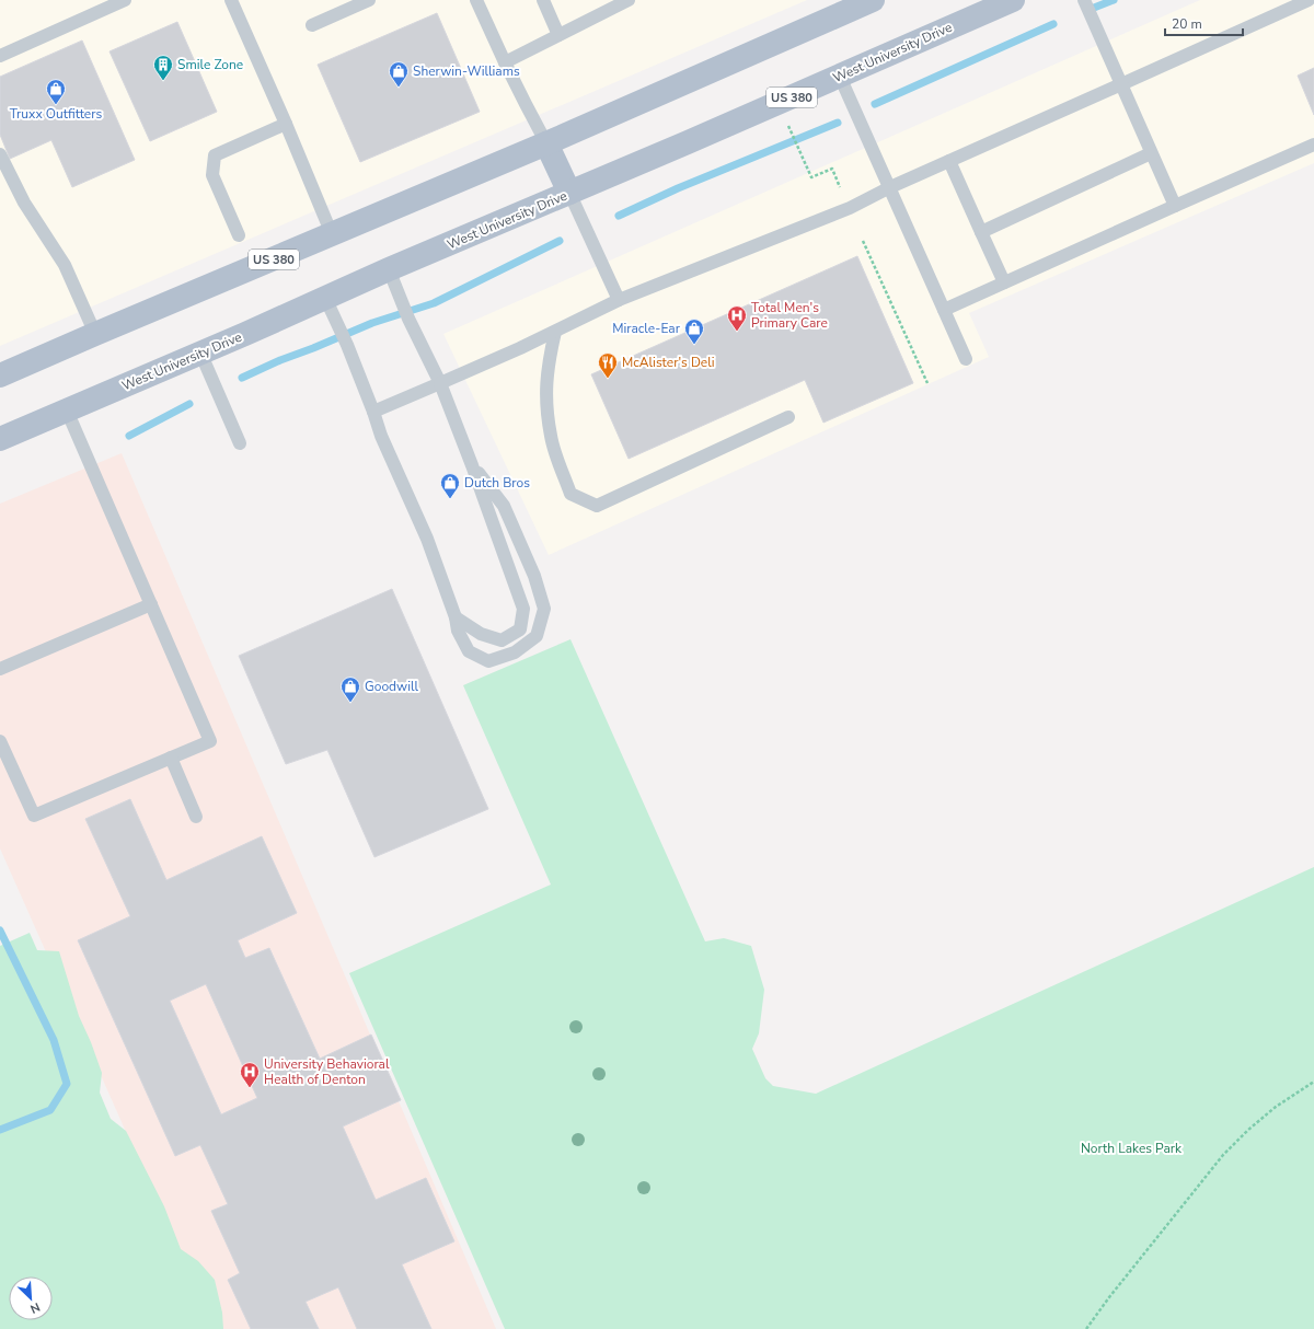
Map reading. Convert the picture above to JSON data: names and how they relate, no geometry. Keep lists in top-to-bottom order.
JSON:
{
  "streets": {
    "main road": ["West University Drive", "US 380"]
  },
  "parks": ["North Lakes Park"],
  "places": {
    "building": ["Smile Zone"],
    "shop": [
      "Sherwin-Williams",
      "Truxx Outfitters",
      "Miracle-Ear",
      "Dutch Bros",
      "Goodwill"
    ],
    "hospital": ["Total Men's Primary Care", "University Behavioral Health of Denton"],
    "restaurant": ["McAlister's Deli"]
  },
  "scale_bar": "20 m",
  "north": "bottom right"
}
